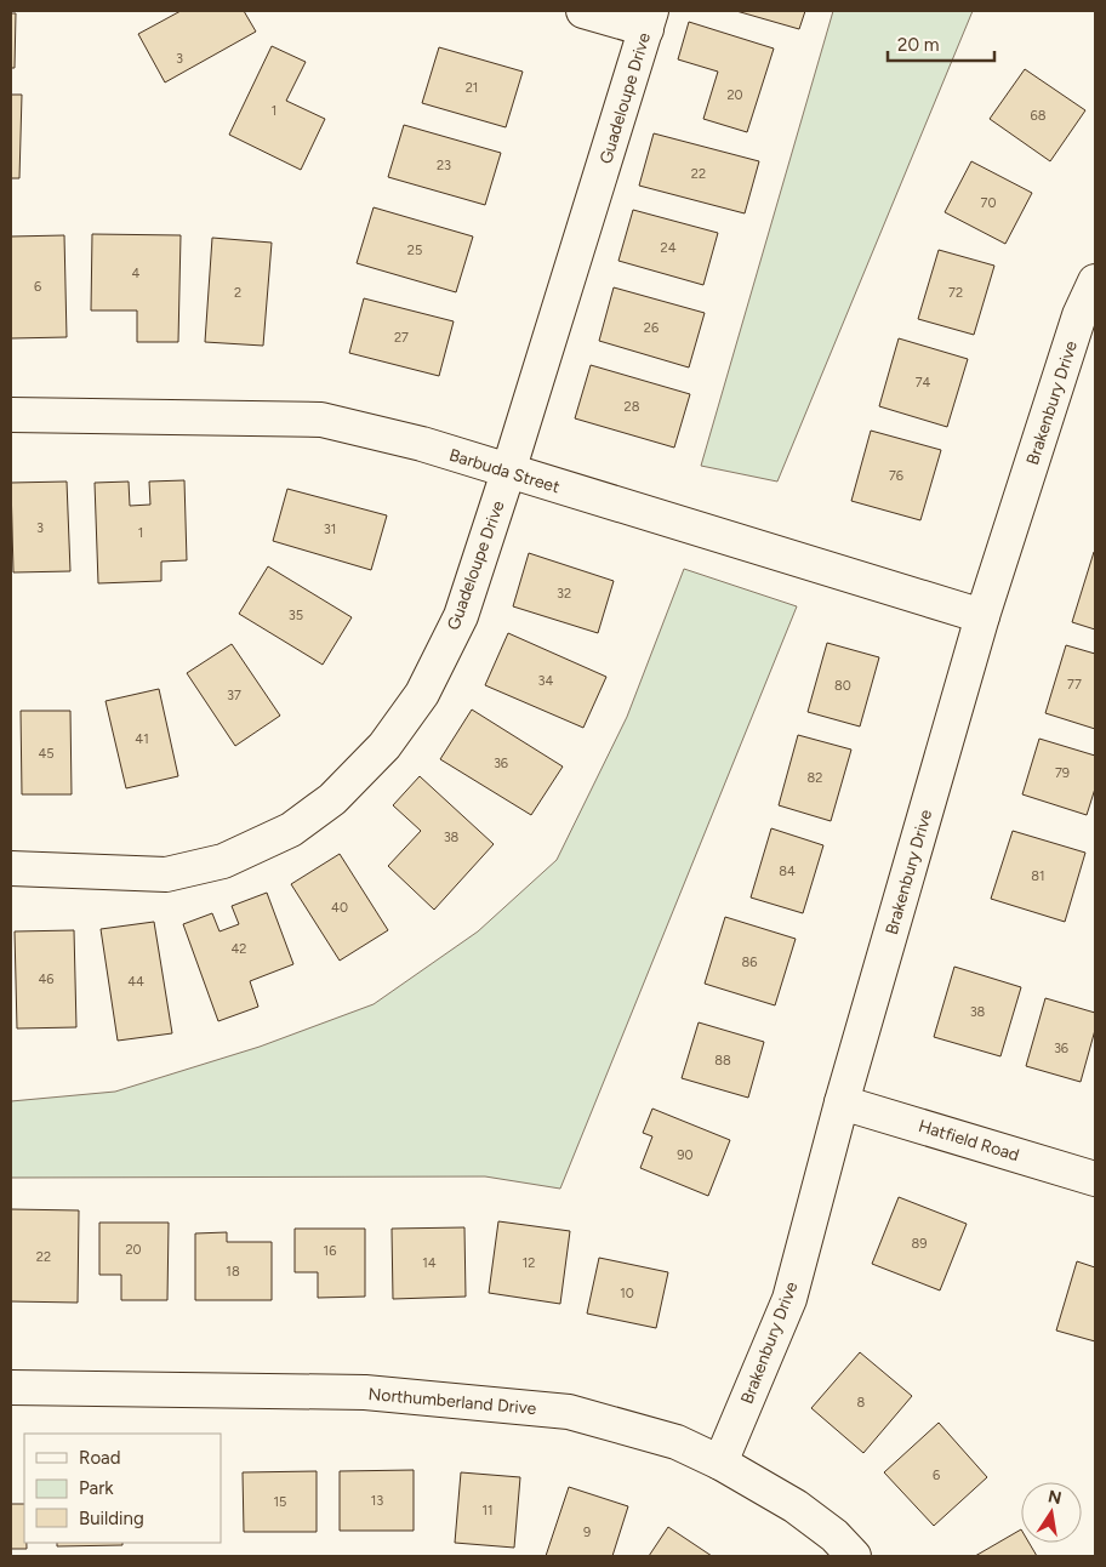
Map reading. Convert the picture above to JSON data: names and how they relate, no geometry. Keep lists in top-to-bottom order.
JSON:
{
  "streets": {
    "street": [
      "Guadeloupe Drive",
      "Brakenbury Drive",
      "Barbuda Street",
      "Hatfield Road",
      "Northumberland Drive"
    ]
  },
  "crossings": [
    ["Guadeloupe Drive", "Barbuda Street"],
    ["Brakenbury Drive", "Barbuda Street"],
    ["Brakenbury Drive", "Hatfield Road"],
    ["Brakenbury Drive", "Northumberland Drive"]
  ],
  "house_numbers": [
    "3",
    "21",
    "20",
    "1",
    "68",
    "23",
    "22",
    "70",
    "24",
    "25",
    "4",
    "6",
    "2",
    "72",
    "26",
    "27",
    "74",
    "28",
    "76",
    "3",
    "31",
    "1",
    "32",
    "35",
    "34",
    "77",
    "80",
    "37",
    "41",
    "45",
    "36",
    "79",
    "82",
    "38",
    "84",
    "81",
    "40",
    "42",
    "86",
    "46",
    "44",
    "38",
    "36",
    "88",
    "90",
    "89",
    "20",
    "16",
    "22",
    "14",
    "12",
    "18",
    "10",
    "8",
    "6",
    "13",
    "15",
    "11",
    "9"
  ],
  "legend": ["Road", "Park", "Building"],
  "scale_bar": "20 m",
  "north": "top"
}
